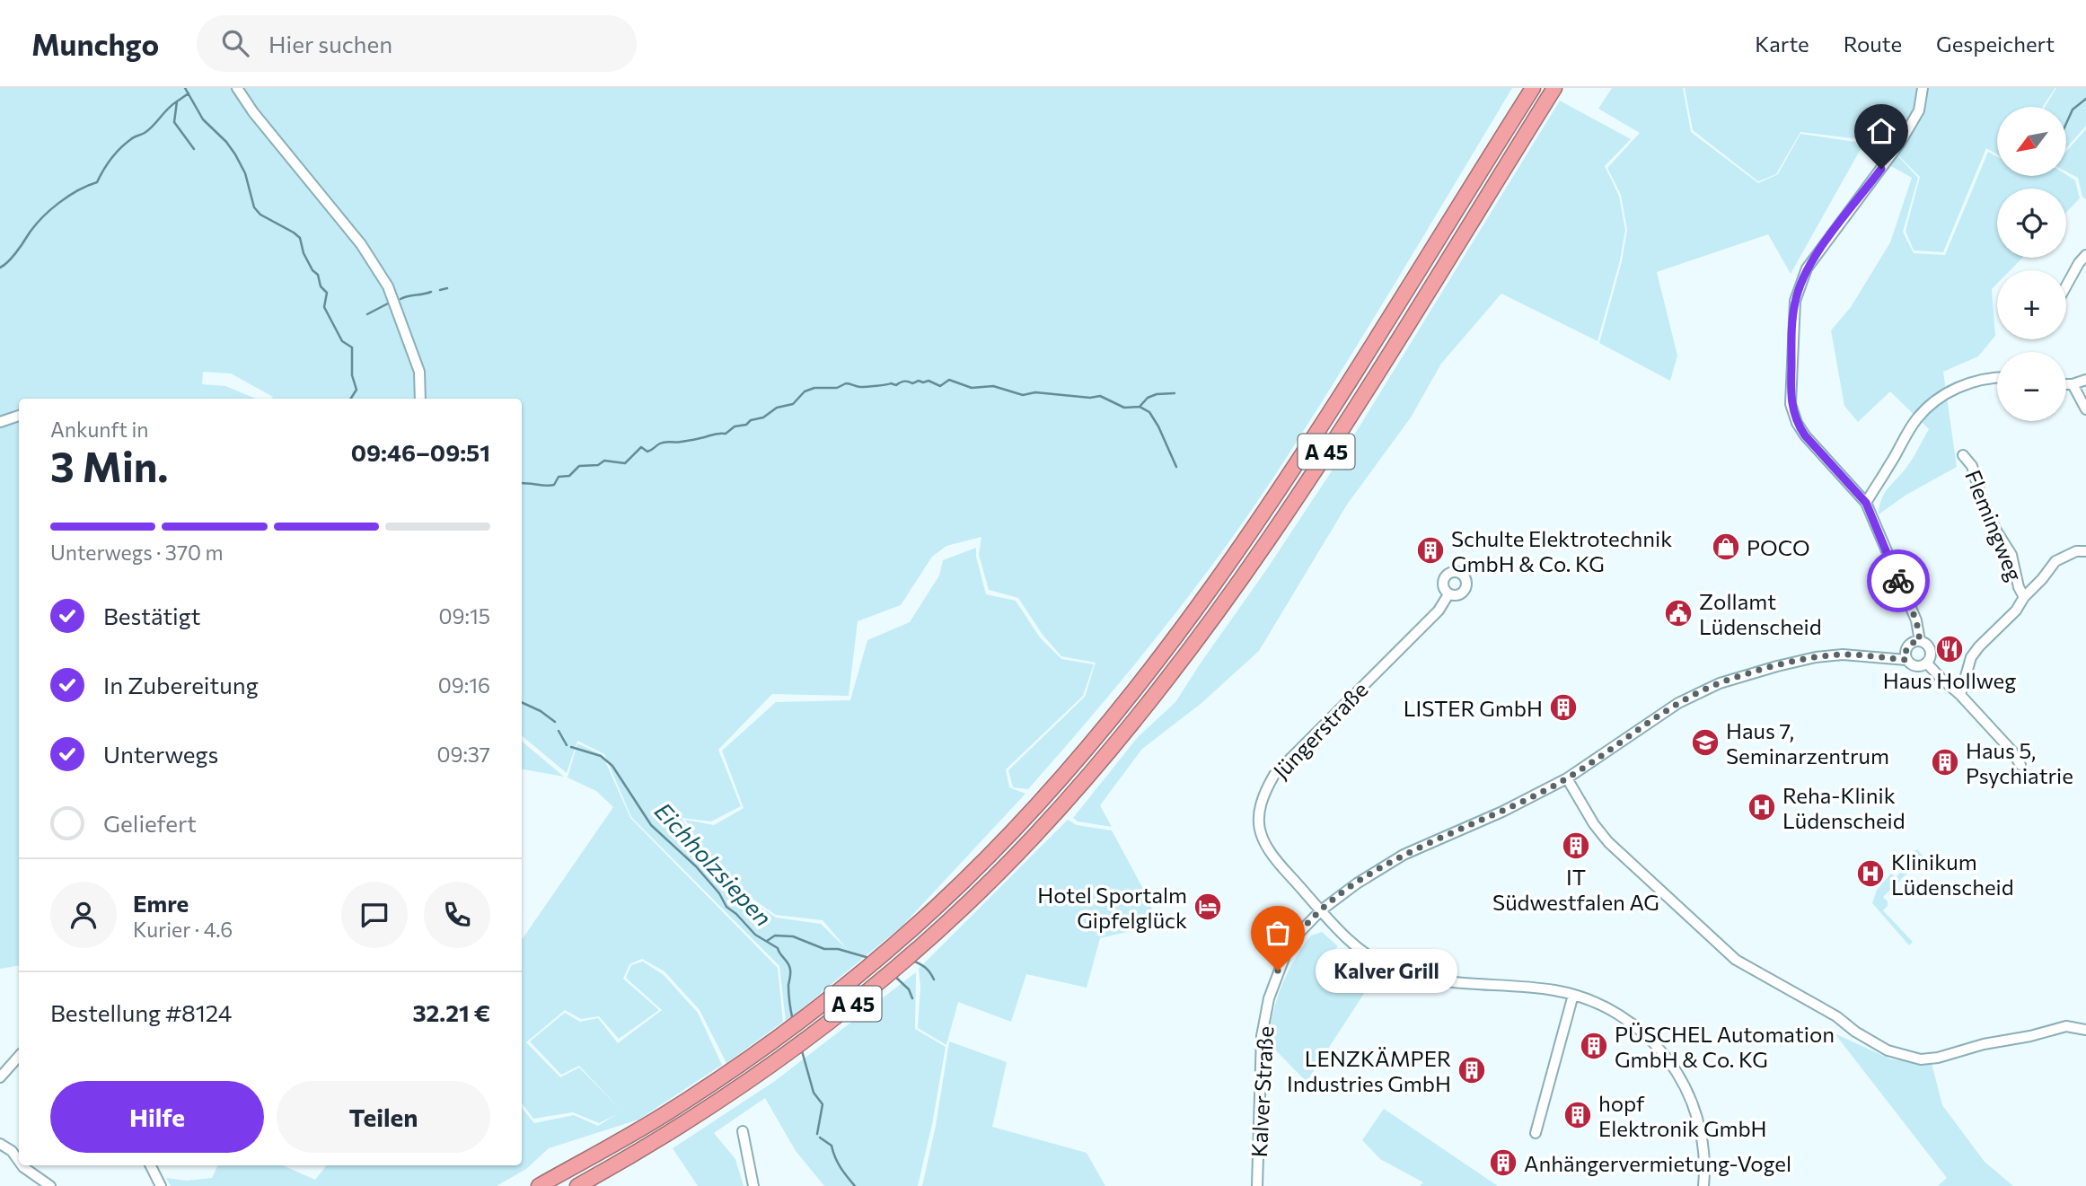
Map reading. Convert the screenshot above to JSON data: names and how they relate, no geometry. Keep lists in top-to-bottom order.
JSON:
{
  "streets": {
    "highway": ["A 45"],
    "street": ["Flemingweg", "Jüngerstraße", "Kalver Straße"]
  },
  "crossings": [
    ["Jüngerstraße", "Kalver Straße"]
  ],
  "water": ["Eichholzsiepen"],
  "places": {
    "shop": ["POCO"],
    "building": [
      "Schulte Elektrotechnik GmbH & Co. KG",
      "LISTER GmbH",
      "Haus 5, Psychiatrie",
      "IT Südwestfalen AG",
      "PÜSCHEL Automation GmbH & Co. KG",
      "LENZKÄMPER Industries GmbH",
      "hopf Elektronik GmbH",
      "Anhängervermietung-Vogel"
    ],
    "public building": ["Zollamt Lüdenscheid"],
    "restaurant": ["Haus Hollweg"],
    "school or university": ["Haus 7, Seminarzentrum"],
    "hospital": ["Reha-Klinik Lüdenscheid", "Klinikum Lüdenscheid"],
    "hotel": ["Hotel Sportalm Gipfelglück"],
    "other": ["Kalver Grill"]
  },
  "north": "bottom left",
  "page": {
    "header": "Munchgo",
    "search": "Hier suchen",
    "nav": ["Karte", "Route", "Gespeichert"],
    "map_buttons": ["+", "−"],
    "heading": ["3 Min.", "Ankunft in", "09:46–09:51"],
    "panel": [
      "Emre",
      "Kurier · 4.6",
      "Bestellung #8124",
      "32.21 €"
    ],
    "bar": "Unterwegs · 370 m",
    "list": [
      ["Bestätigt", "09:15"],
      ["In Zubereitung", "09:16"],
      ["Unterwegs", "09:37"],
      "Geliefert"
    ],
    "bubble": "Kalver Grill",
    "buttons": ["Hilfe", "Teilen"]
  }
}
